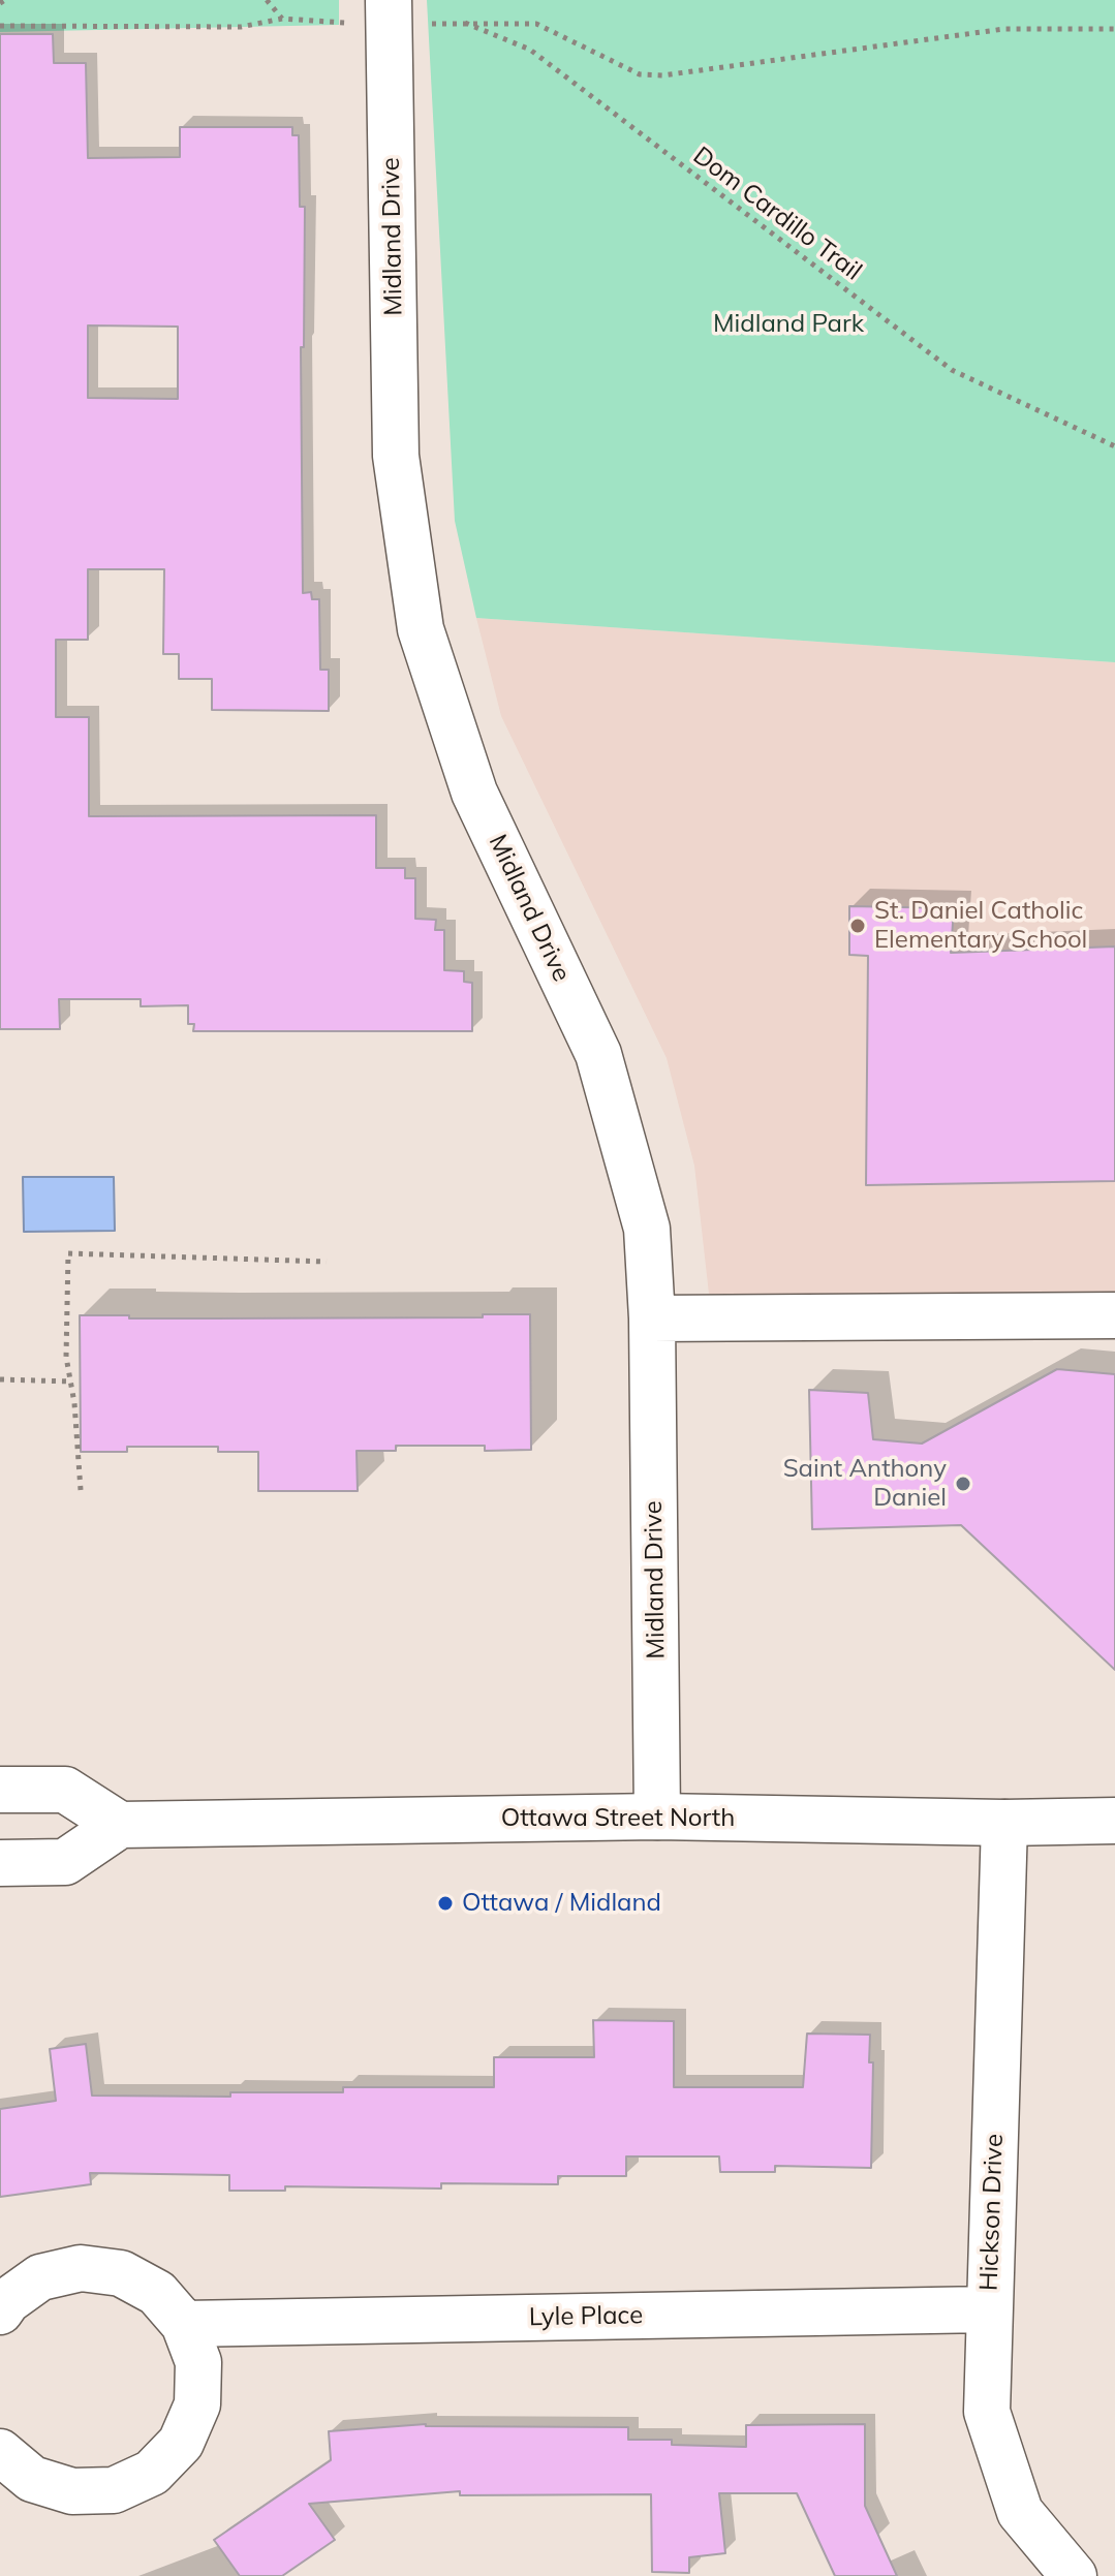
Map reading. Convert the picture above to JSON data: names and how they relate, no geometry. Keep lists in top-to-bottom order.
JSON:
{
  "streets": {
    "street": [
      "Midland Drive",
      "Ottawa Street North",
      "Hickson Drive",
      "Lyle Place"
    ],
    "path": ["Dom Cardillo Trail"]
  },
  "crossings": [
    ["Dom Cardillo Trail", "Midland Drive"],
    ["Midland Drive", "Ottawa Street North"],
    ["Ottawa Street North", "Hickson Drive"],
    ["Hickson Drive", "Lyle Place"]
  ],
  "parks": ["Midland Park"],
  "places": ["St. Daniel Catholic Elementary School", "Saint Anthony Daniel", "Ottawa / Midland"]
}
